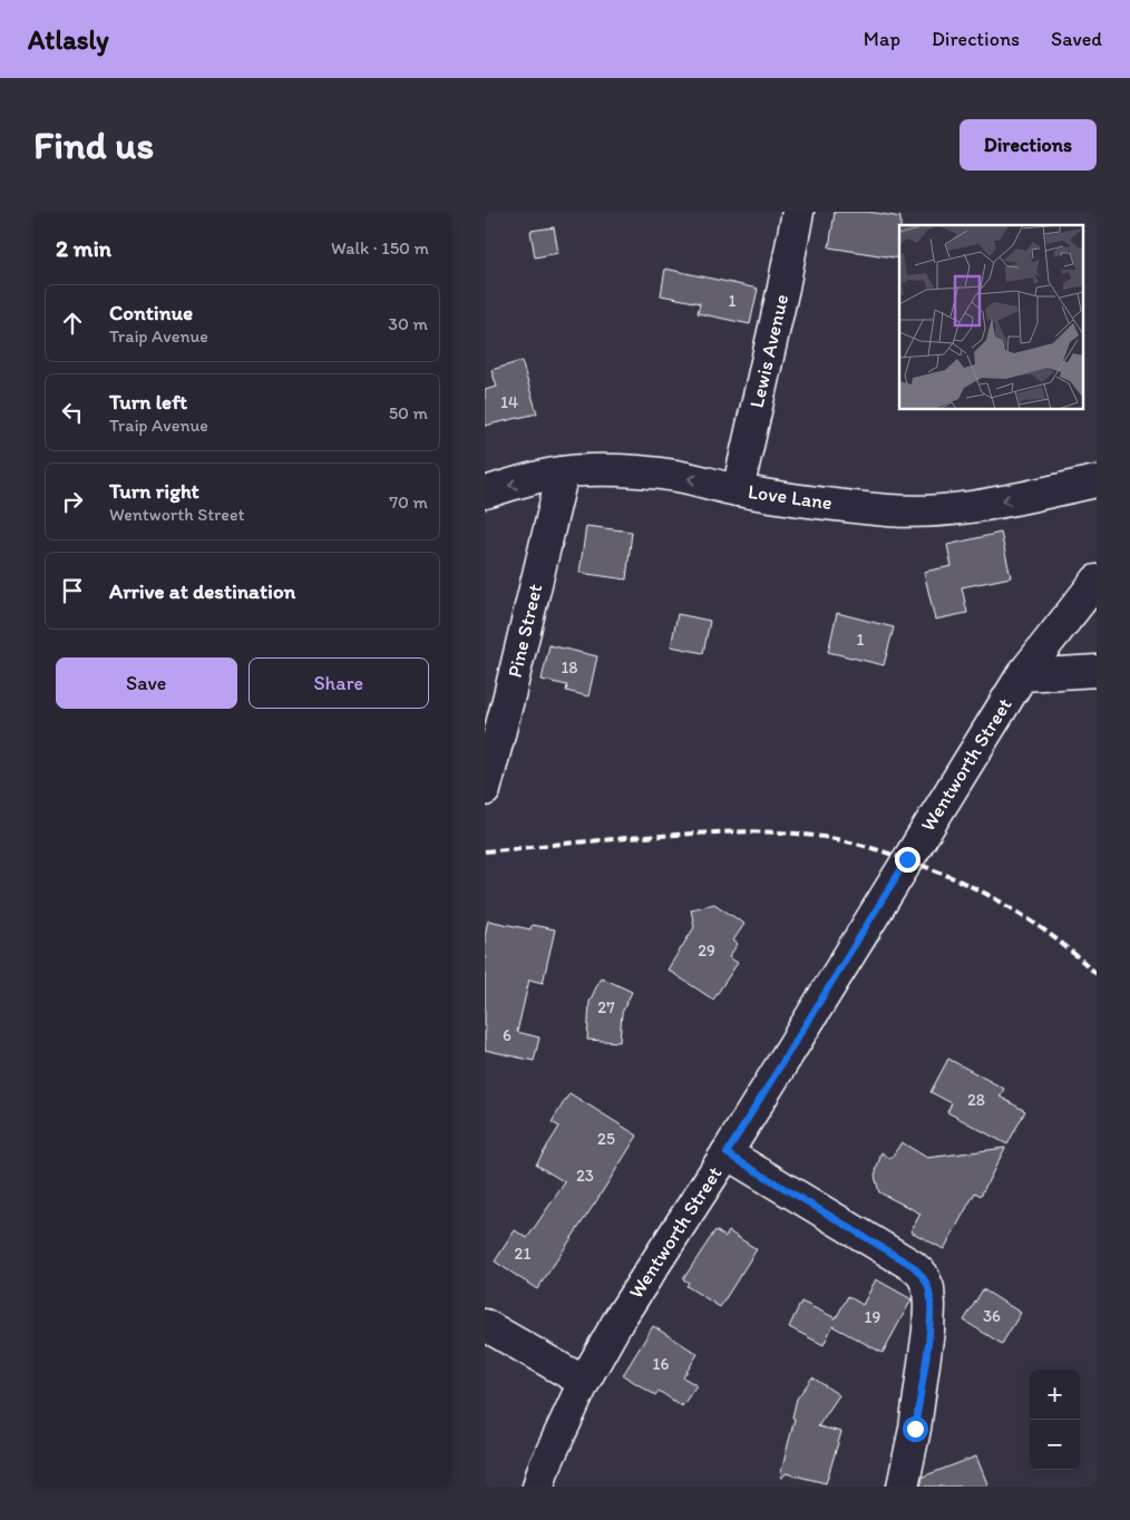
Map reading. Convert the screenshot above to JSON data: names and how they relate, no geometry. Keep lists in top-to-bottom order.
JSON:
{
  "streets": {
    "street": [
      "Lewis Avenue",
      "Love Lane",
      "Pine Street",
      "Wentworth Street"
    ]
  },
  "crossings": [
    ["Lewis Avenue", "Love Lane"],
    ["Love Lane", "Pine Street"]
  ],
  "one_way": ["Love Lane"],
  "house_numbers": [
    "1",
    "14",
    "1",
    "18",
    "29",
    "27",
    "6",
    "28",
    "25",
    "23",
    "21",
    "36",
    "19",
    "16"
  ],
  "page": {
    "header": "Atlasly",
    "nav": ["Map", "Directions", "Saved"],
    "buttons": [
      "Directions",
      ["Save", "Share"]
    ],
    "title": "Find us",
    "heading": ["2 min", "Walk · 150 m"],
    "list": [
      ["Continue", "Traip Avenue", "30 m"],
      ["Turn left", "Traip Avenue", "50 m"],
      ["Turn right", "Wentworth Street", "70 m"],
      "Arrive at destination"
    ],
    "map_buttons": ["+", "−"]
  }
}
